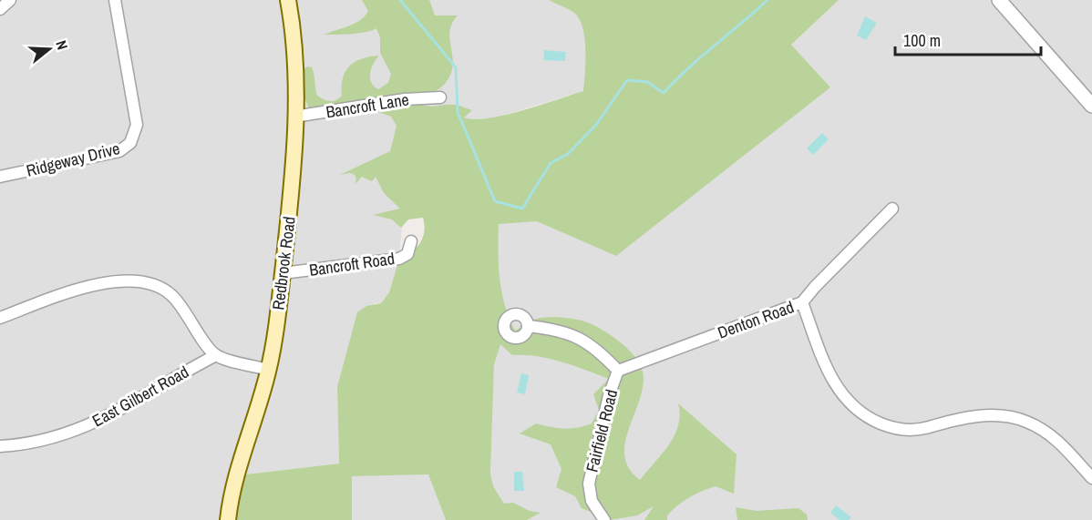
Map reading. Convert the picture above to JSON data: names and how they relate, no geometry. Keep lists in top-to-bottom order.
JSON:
{
  "streets": {
    "main road": ["Redbrook Road"],
    "street": [
      "Bancroft Lane",
      "Ridgeway Drive",
      "Bancroft Road",
      "Denton Road",
      "East Gilbert Road",
      "Fairfield Road"
    ]
  },
  "crossings": [
    ["Bancroft Lane", "Redbrook Road"],
    ["Redbrook Road", "Bancroft Road"],
    ["Denton Road", "Fairfield Road"]
  ],
  "scale_bar": "100 m",
  "north": "right"
}
